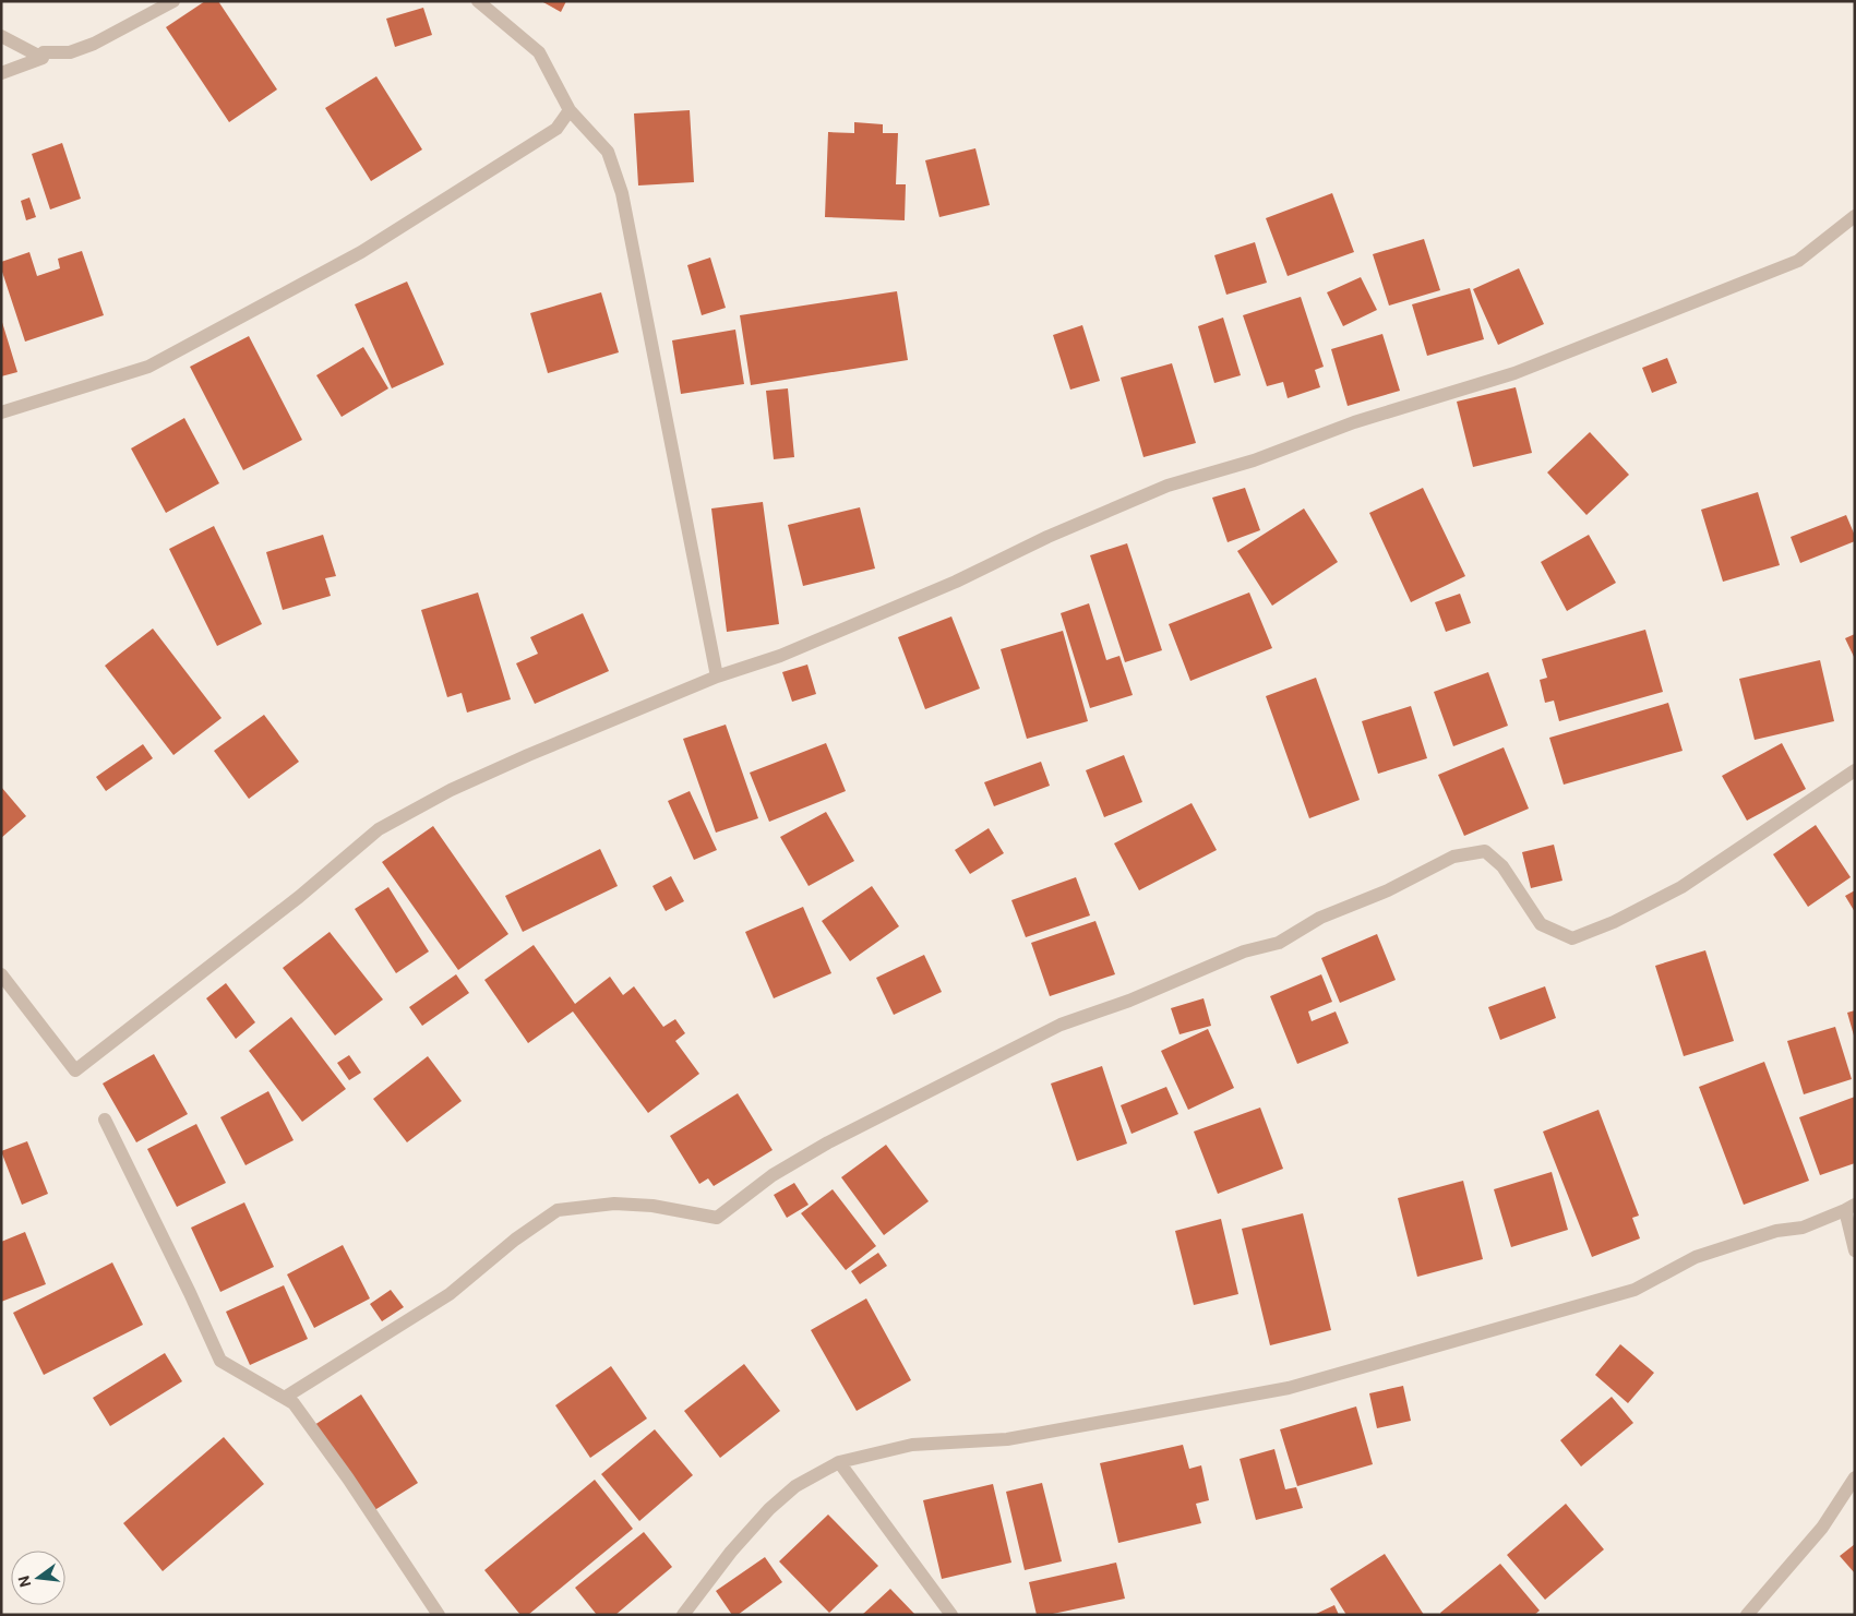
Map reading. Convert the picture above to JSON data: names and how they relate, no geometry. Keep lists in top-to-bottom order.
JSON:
{
  "north": "left"
}
